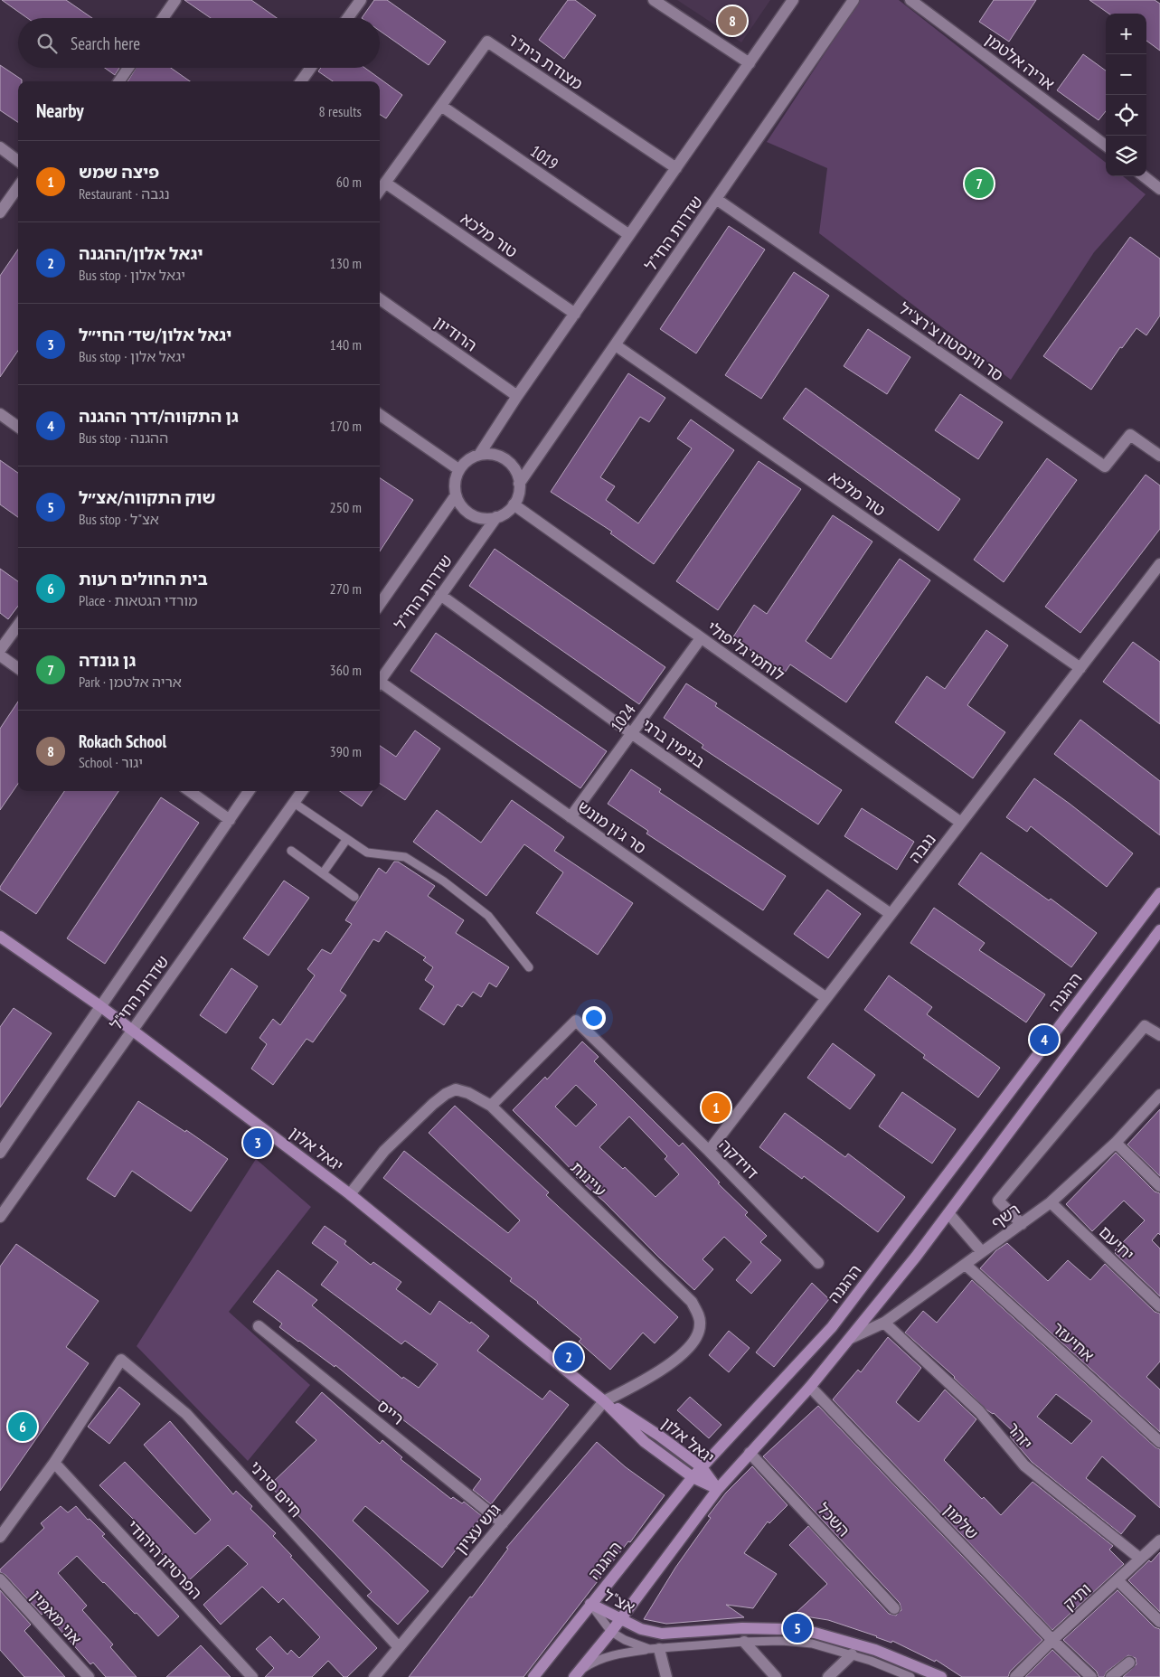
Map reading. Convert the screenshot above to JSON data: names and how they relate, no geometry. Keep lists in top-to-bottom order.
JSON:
{
  "streets": {
    "street": [
      "מצודת בית\"ר",
      "אריה אלטמן",
      "1019",
      "שדרות החי\"ל",
      "טור מלכא",
      "הרודיון",
      "סר ווינסטון צ'רצ'יל",
      "לוחמי גליפולי",
      "1024",
      "בנימין ברגי",
      "סר ג'ון מונש",
      "נגבה",
      "ההגנה",
      "יגאל אלון",
      "דוידקה",
      "עיינות",
      "רשף",
      "יחיעם",
      "אחיעזר",
      "רייס",
      "יזהר",
      "חיים סירני",
      "השכל",
      "שלמון",
      "גוש עציון",
      "הפרטיזן היהודי",
      "ותיק",
      "אצ\"ל",
      "אני מאמין"
    ]
  },
  "crossings": [
    ["מצודת בית\"ר", "1019"],
    ["מצודת בית\"ר", "טור מלכא"],
    ["שדרות החי\"ל", "טור מלכא"],
    ["שדרות החי\"ל", "סר ווינסטון צ'רצ'יל"],
    ["שדרות החי\"ל", "לוחמי גליפולי"],
    ["שדרות החי\"ל", "בנימין ברגי"],
    ["שדרות החי\"ל", "יגאל אלון"],
    ["טור מלכא", "נגבה"],
    ["לוחמי גליפולי", "1024"],
    ["לוחמי גליפולי", "נגבה"],
    ["1024", "בנימין ברגי"],
    ["1024", "סר ג'ון מונש"],
    ["בנימין ברגי", "נגבה"],
    ["סר ג'ון מונש", "נגבה"],
    ["נגבה", "דוידקה"],
    ["ההגנה", "יגאל אלון"],
    ["ההגנה", "אצ\"ל"],
    ["יגאל אלון", "עיינות"],
    ["יגאל אלון", "גוש עציון"],
    ["דוידקה", "עיינות"],
    ["עיינות", "גוש עציון"],
    ["רשף", "יחיעם"],
    ["רשף", "אחיעזר"],
    ["רשף", "יזהר"],
    ["רייס", "גוש עציון"],
    ["יזהר", "ותיק"],
    ["חיים סירני", "גוש עציון"],
    ["חיים סירני", "הפרטיזן היהודי"],
    ["שלמון", "ותיק"]
  ],
  "page": {
    "pins": [
      "8",
      "7",
      "4",
      "1",
      "3",
      "2",
      "6",
      "5"
    ],
    "map_buttons": ["+", "−"],
    "search": "Search here",
    "heading": ["Nearby", "8 results"],
    "list": [
      {
        "mark": "1",
        "name": "פיצה שמש",
        "note": "Restaurant · נגבה",
        "value": "60 m"
      },
      {
        "mark": "2",
        "name": "יגאל אלון/ההגנה",
        "note": "Bus stop · יגאל אלון",
        "value": "130 m"
      },
      {
        "mark": "3",
        "name": "יגאל אלון/שד׳ החי״ל",
        "note": "Bus stop · יגאל אלון",
        "value": "140 m"
      },
      {
        "mark": "4",
        "name": "גן התקווה/דרך ההגנה",
        "note": "Bus stop · ההגנה",
        "value": "170 m"
      },
      {
        "mark": "5",
        "name": "שוק התקווה/אצ״ל",
        "note": "Bus stop · אצ\"ל",
        "value": "250 m"
      },
      {
        "mark": "6",
        "name": "בית החולים רעות",
        "note": "Place · מורדי הגטאות",
        "value": "270 m"
      },
      {
        "mark": "7",
        "name": "גן גונדה",
        "note": "Park · אריה אלטמן",
        "value": "360 m"
      },
      {
        "mark": "8",
        "name": "Rokach School",
        "note": "School · יגור",
        "value": "390 m"
      }
    ]
  }
}
